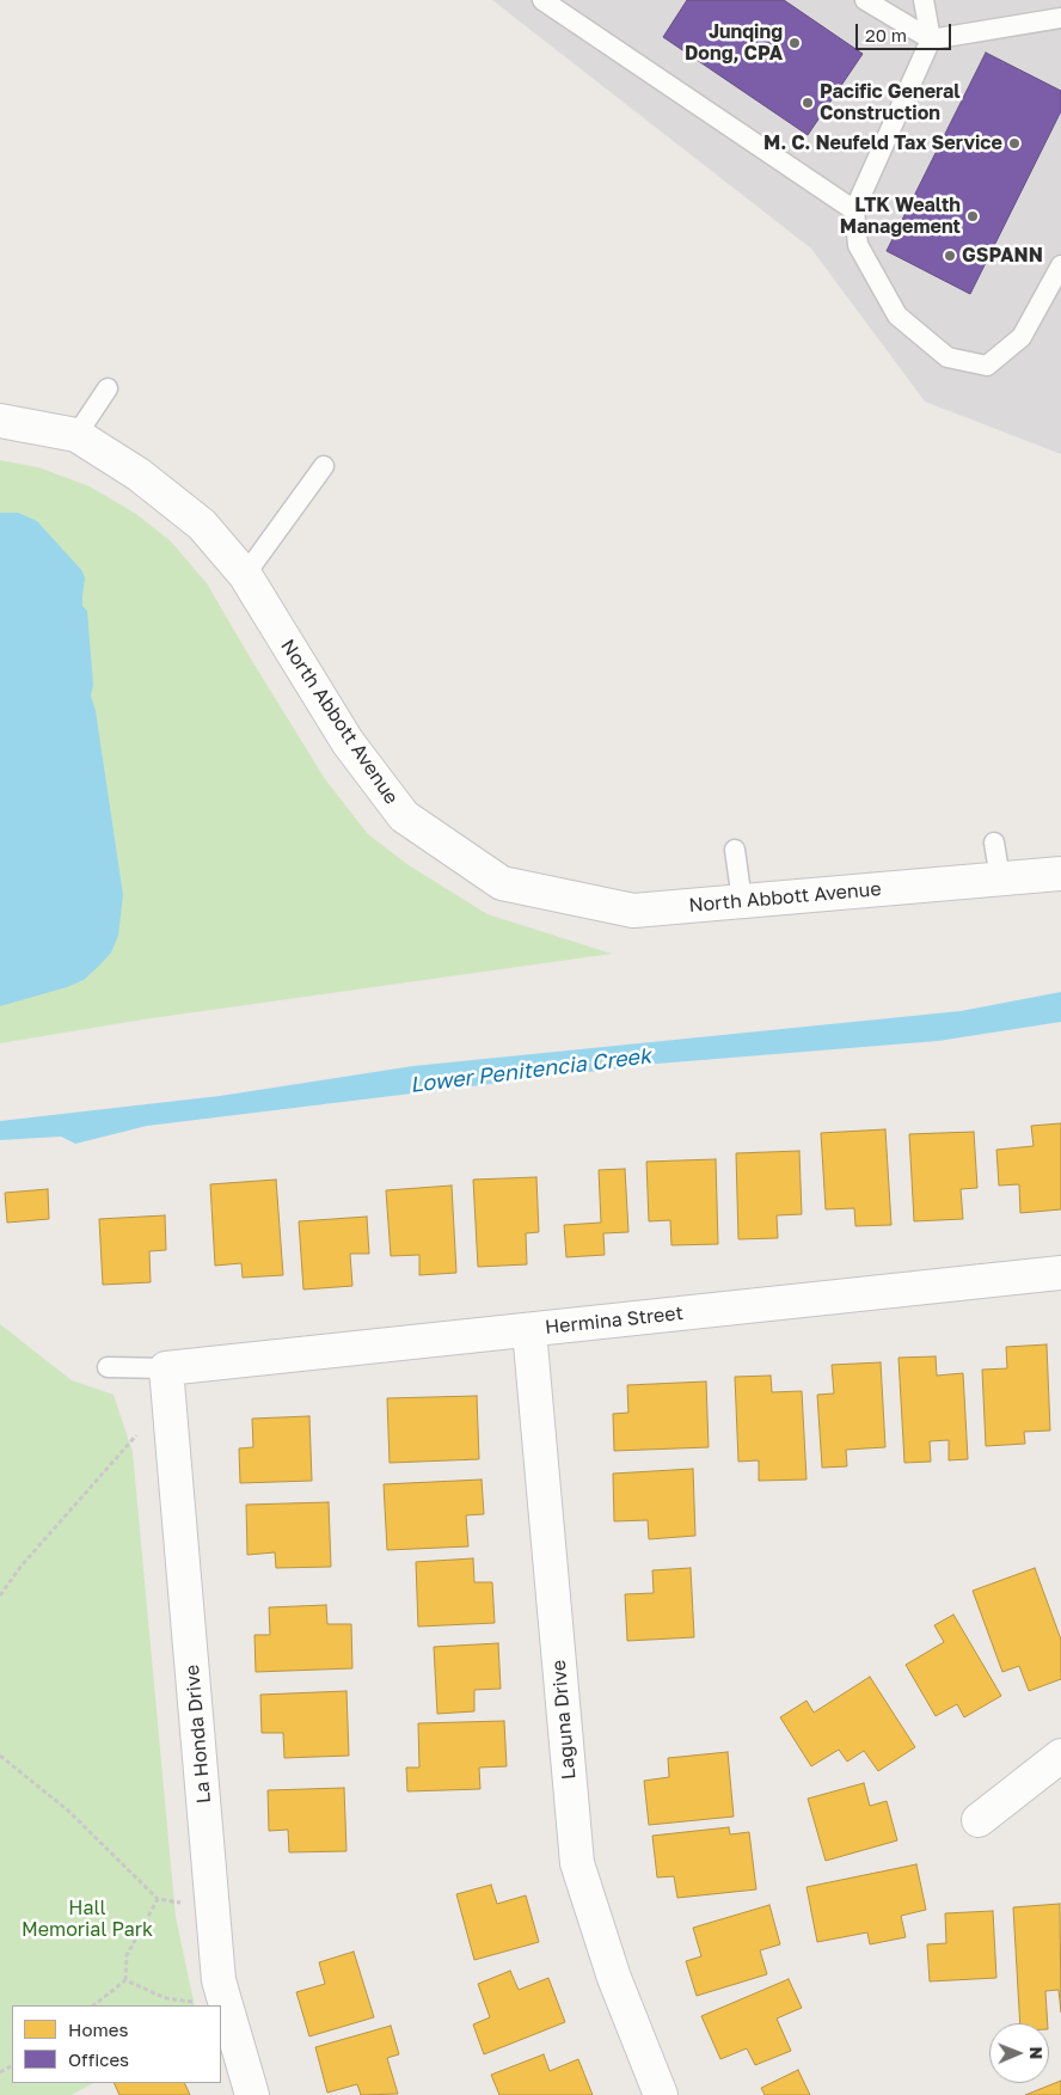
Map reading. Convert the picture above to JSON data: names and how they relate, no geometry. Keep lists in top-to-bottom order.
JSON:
{
  "streets": {
    "street": [
      "North Abbott Avenue",
      "Hermina Street",
      "Laguna Drive",
      "La Honda Drive"
    ]
  },
  "crossings": [
    ["Hermina Street", "Laguna Drive"],
    ["Hermina Street", "La Honda Drive"]
  ],
  "water": ["Lower Penitencia Creek"],
  "parks": ["Hall Memorial Park"],
  "places": [
    "Junqing Dong, CPA",
    "Pacific General Construction",
    "M. C. Neufeld Tax Service",
    "LTK Wealth Management",
    "GSPANN"
  ],
  "legend": ["Homes", "Offices"],
  "scale_bar": "20 m",
  "north": "right"
}
